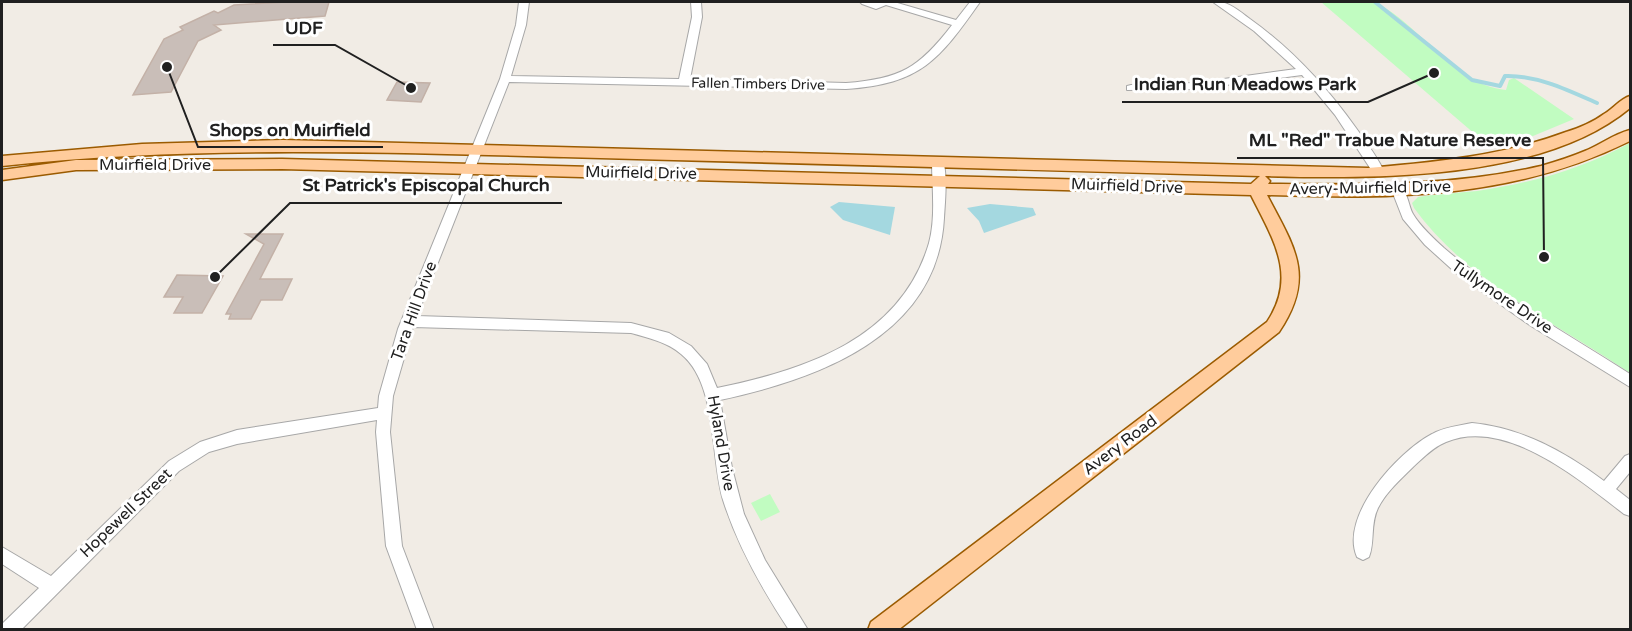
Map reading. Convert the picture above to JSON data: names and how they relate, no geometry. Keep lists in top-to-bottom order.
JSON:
{
  "streets": {
    "main road": ["Muirfield Drive", "Avery-Muirfield Drive", "Avery Road"],
    "street": [
      "Fallen Timbers Drive",
      "Tullymore Drive",
      "Tara Hill Drive",
      "Hyland Drive",
      "Hopewell Street"
    ]
  },
  "crossings": [
    ["Fallen Timbers Drive", "Tara Hill Drive"],
    ["Muirfield Drive", "Avery-Muirfield Drive"],
    ["Muirfield Drive", "Tara Hill Drive"],
    ["Muirfield Drive", "Avery Road"],
    ["Avery-Muirfield Drive", "Tullymore Drive"],
    ["Avery-Muirfield Drive", "Avery Road"],
    ["Tara Hill Drive", "Hyland Drive"],
    ["Tara Hill Drive", "Hopewell Street"]
  ],
  "places": [
    "Shops on Muirfield",
    "Indian Run Meadows Park",
    "UDF",
    "ML \"Red\" Trabue Nature Reserve",
    "St Patrick's Episcopal Church"
  ]
}
